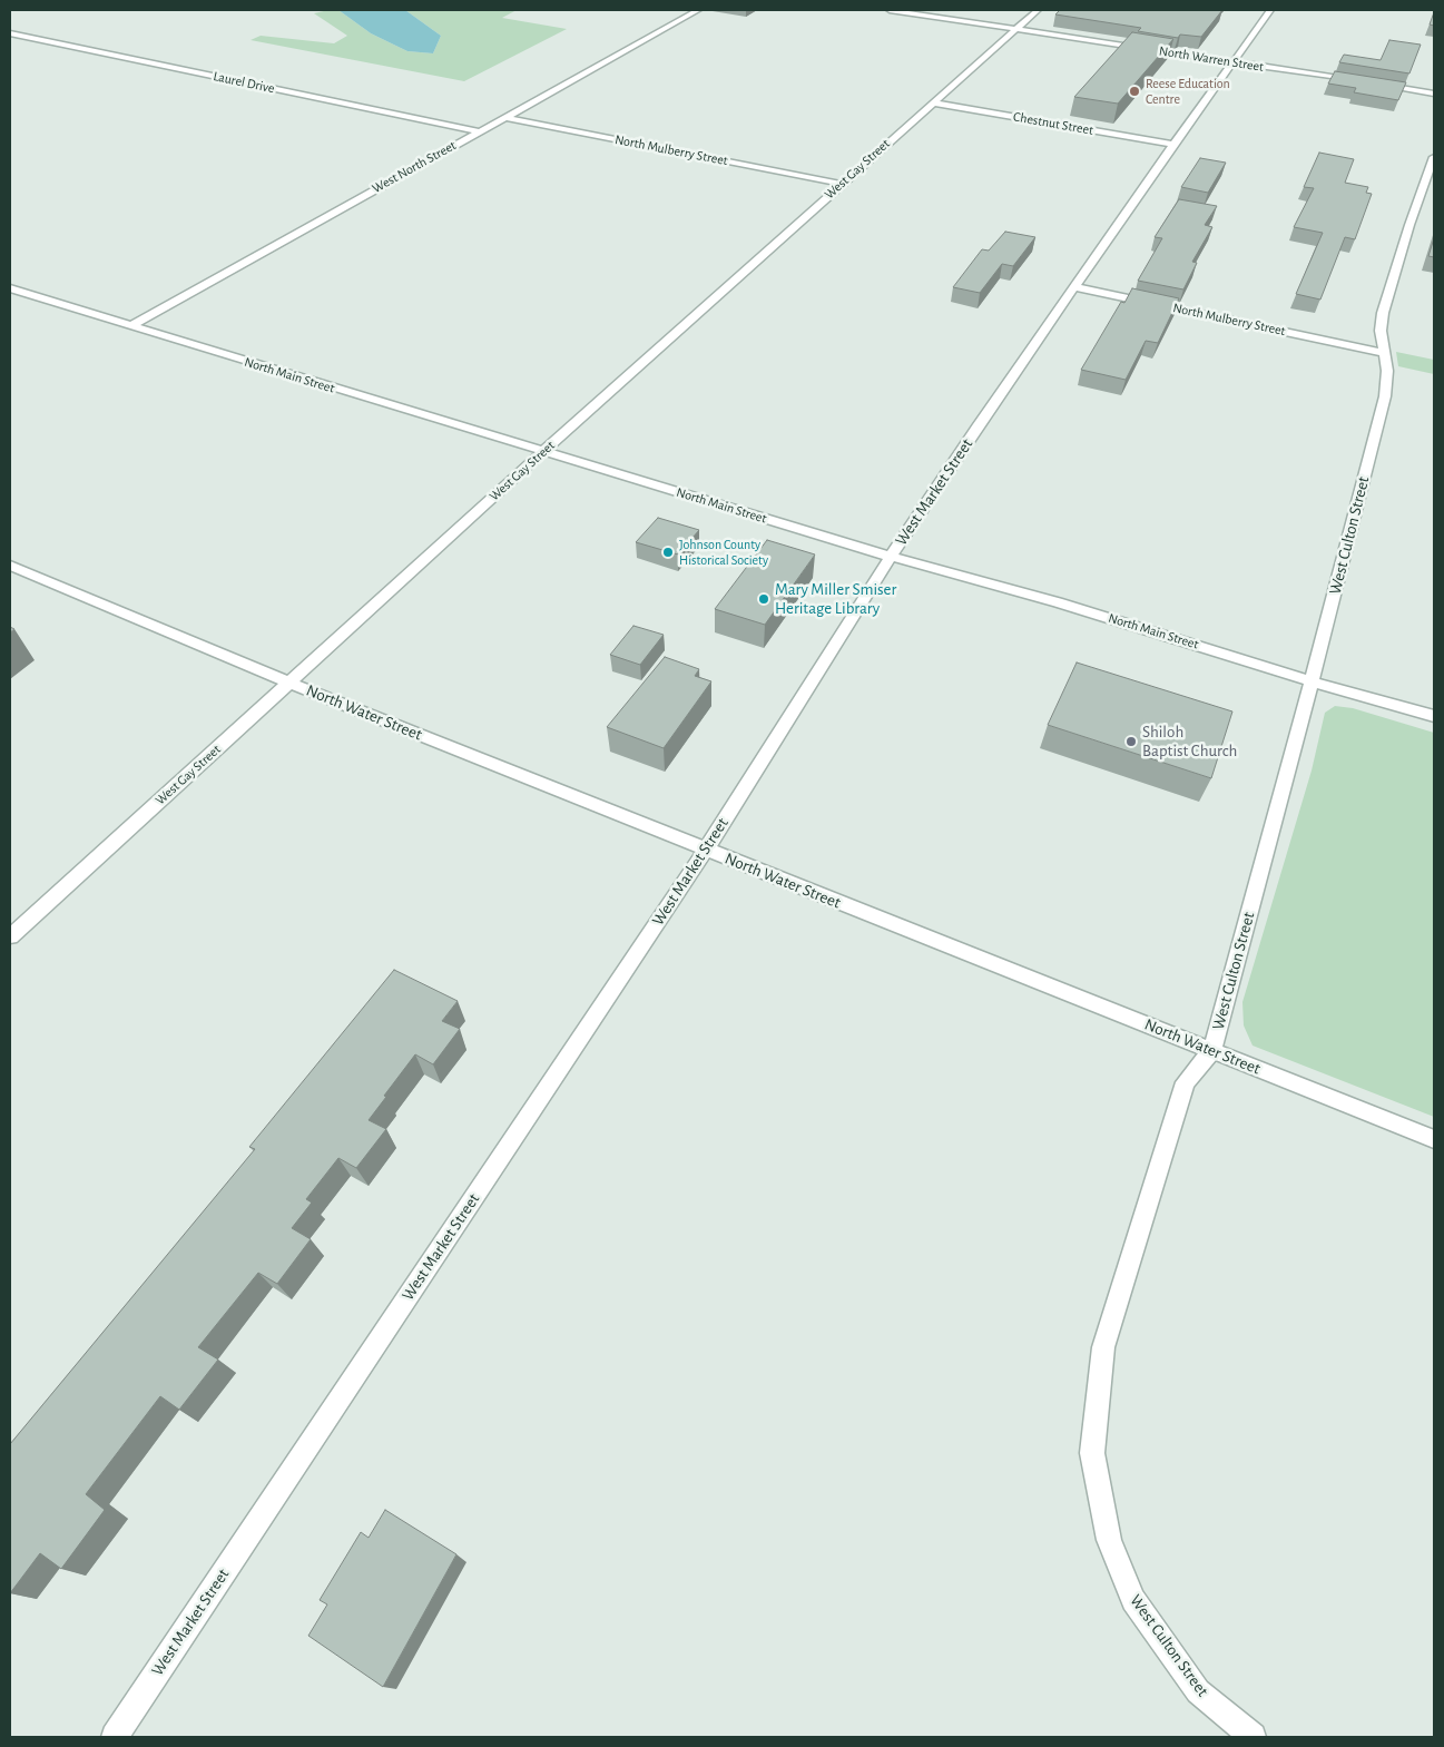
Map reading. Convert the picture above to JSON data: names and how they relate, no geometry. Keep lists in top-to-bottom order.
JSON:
{
  "streets": {
    "street": [
      "North Warren Street",
      "Laurel Drive",
      "Chestnut Street",
      "North Mulberry Street",
      "West North Street",
      "West Gay Street",
      "North Main Street",
      "West Market Street",
      "West Culton Street",
      "North Water Street"
    ]
  },
  "crossings": [
    ["North Warren Street", "West Gay Street"],
    ["North Warren Street", "West Market Street"],
    ["Laurel Drive", "West North Street"],
    ["Chestnut Street", "West Gay Street"],
    ["Chestnut Street", "West Market Street"],
    ["North Mulberry Street", "West North Street"],
    ["North Mulberry Street", "West Gay Street"],
    ["North Mulberry Street", "West Market Street"],
    ["North Mulberry Street", "West Culton Street"],
    ["West North Street", "North Main Street"],
    ["West Gay Street", "North Main Street"],
    ["West Gay Street", "North Water Street"],
    ["North Main Street", "West Market Street"],
    ["North Main Street", "West Culton Street"],
    ["West Market Street", "North Water Street"],
    ["West Culton Street", "North Water Street"]
  ],
  "places": [
    "Reese Education Centre",
    "Johnson County Historical Society",
    "Mary Miller Smiser Heritage Library",
    "Shiloh Baptist Church"
  ]
}
